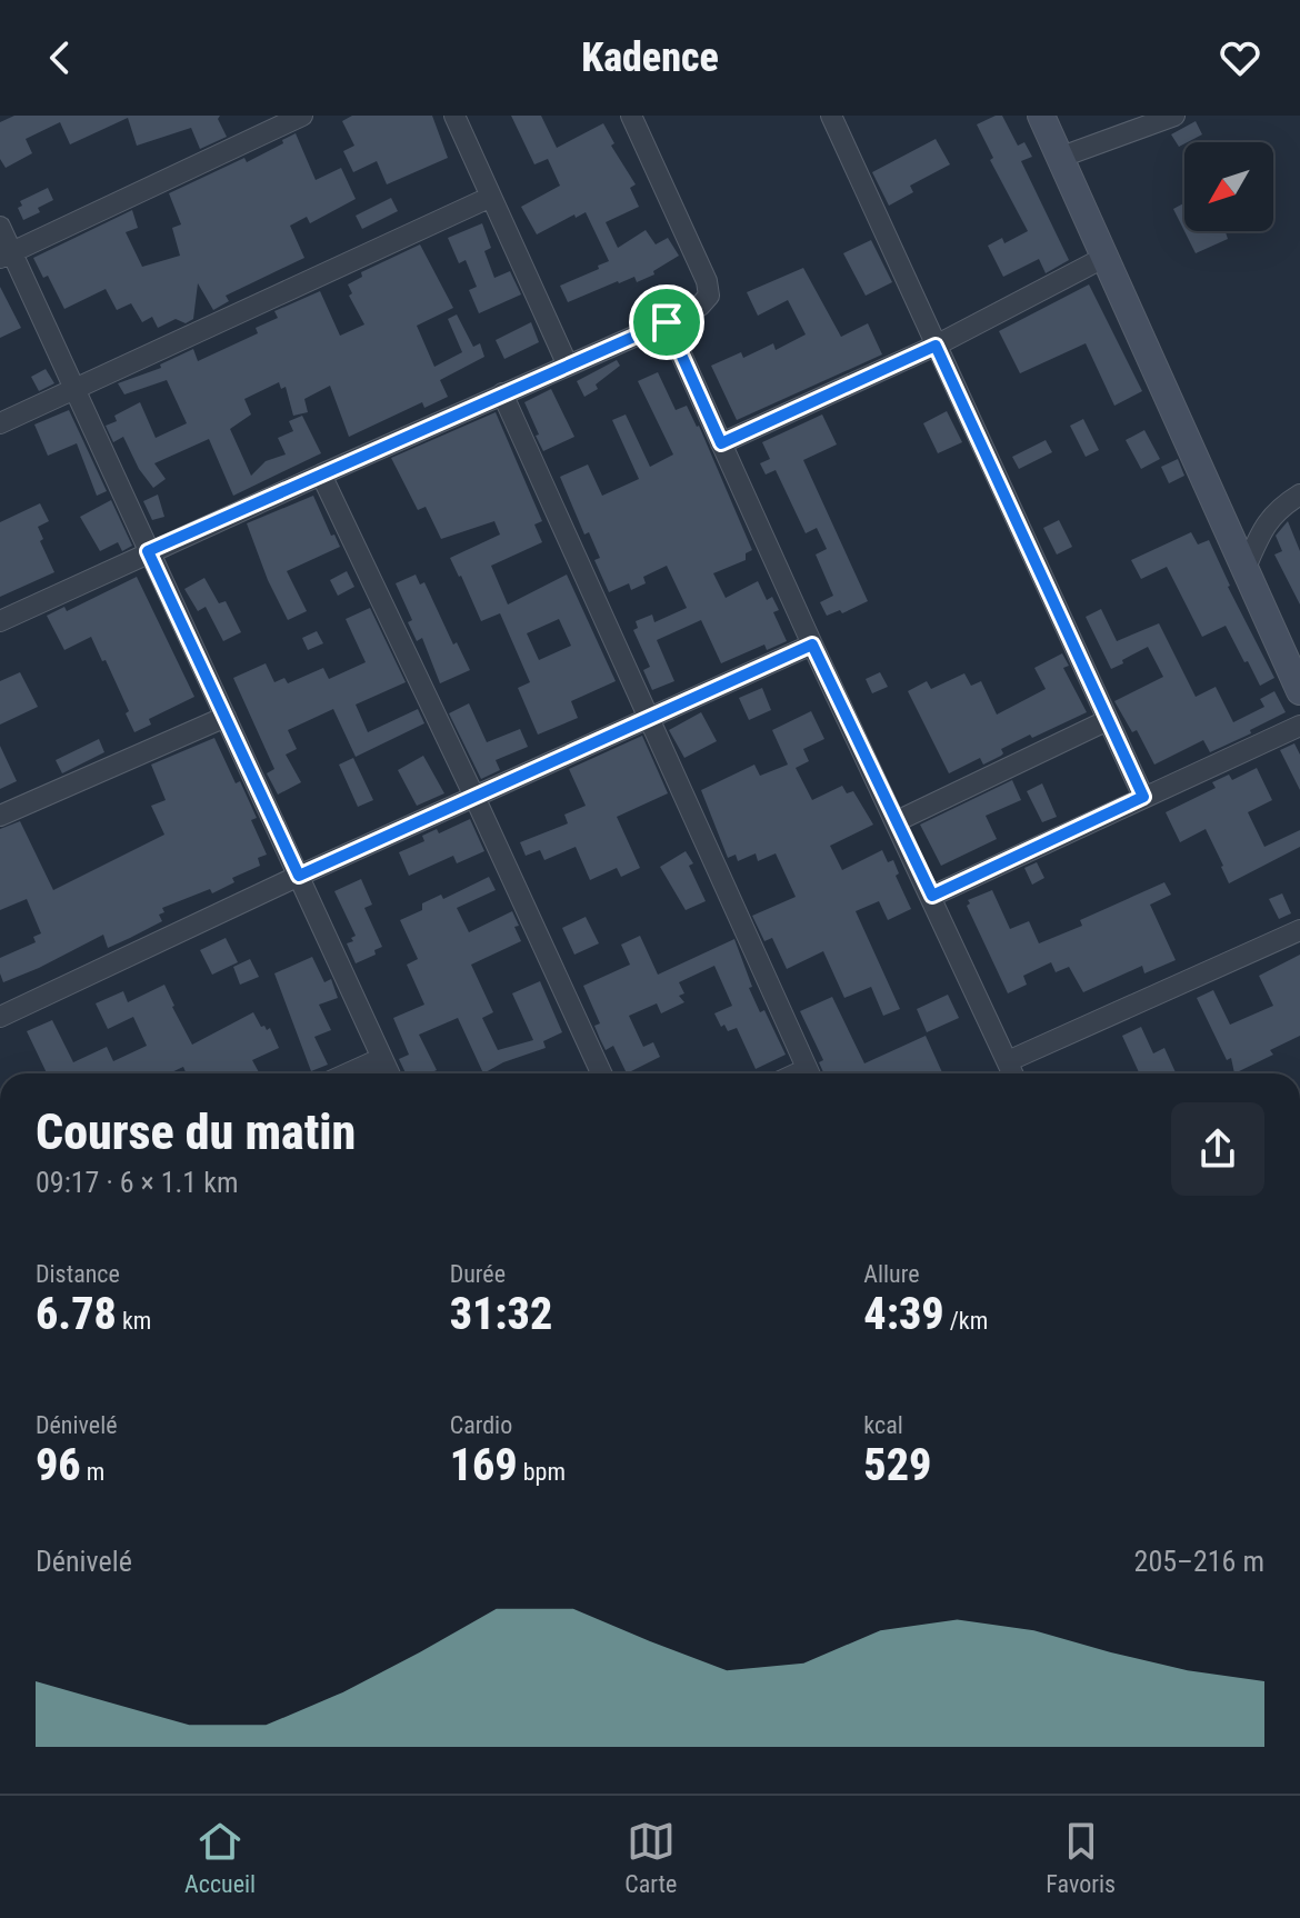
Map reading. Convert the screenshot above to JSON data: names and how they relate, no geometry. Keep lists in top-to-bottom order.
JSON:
{
  "north": "bottom left",
  "page": {
    "header": "Kadence",
    "heading": ["Course du matin", "09:17 · 6 × 1.1 km"],
    "stats": [
      ["Distance", "6.78 km"],
      ["Durée", "31:32"],
      ["Allure", "4:39 /km"],
      ["Dénivelé", "96 m"],
      ["Cardio", "169 bpm"],
      ["kcal", "529"]
    ],
    "chart": ["Dénivelé", "205–216 m"],
    "tabs": ["Accueil", "Carte", "Favoris"]
  }
}
